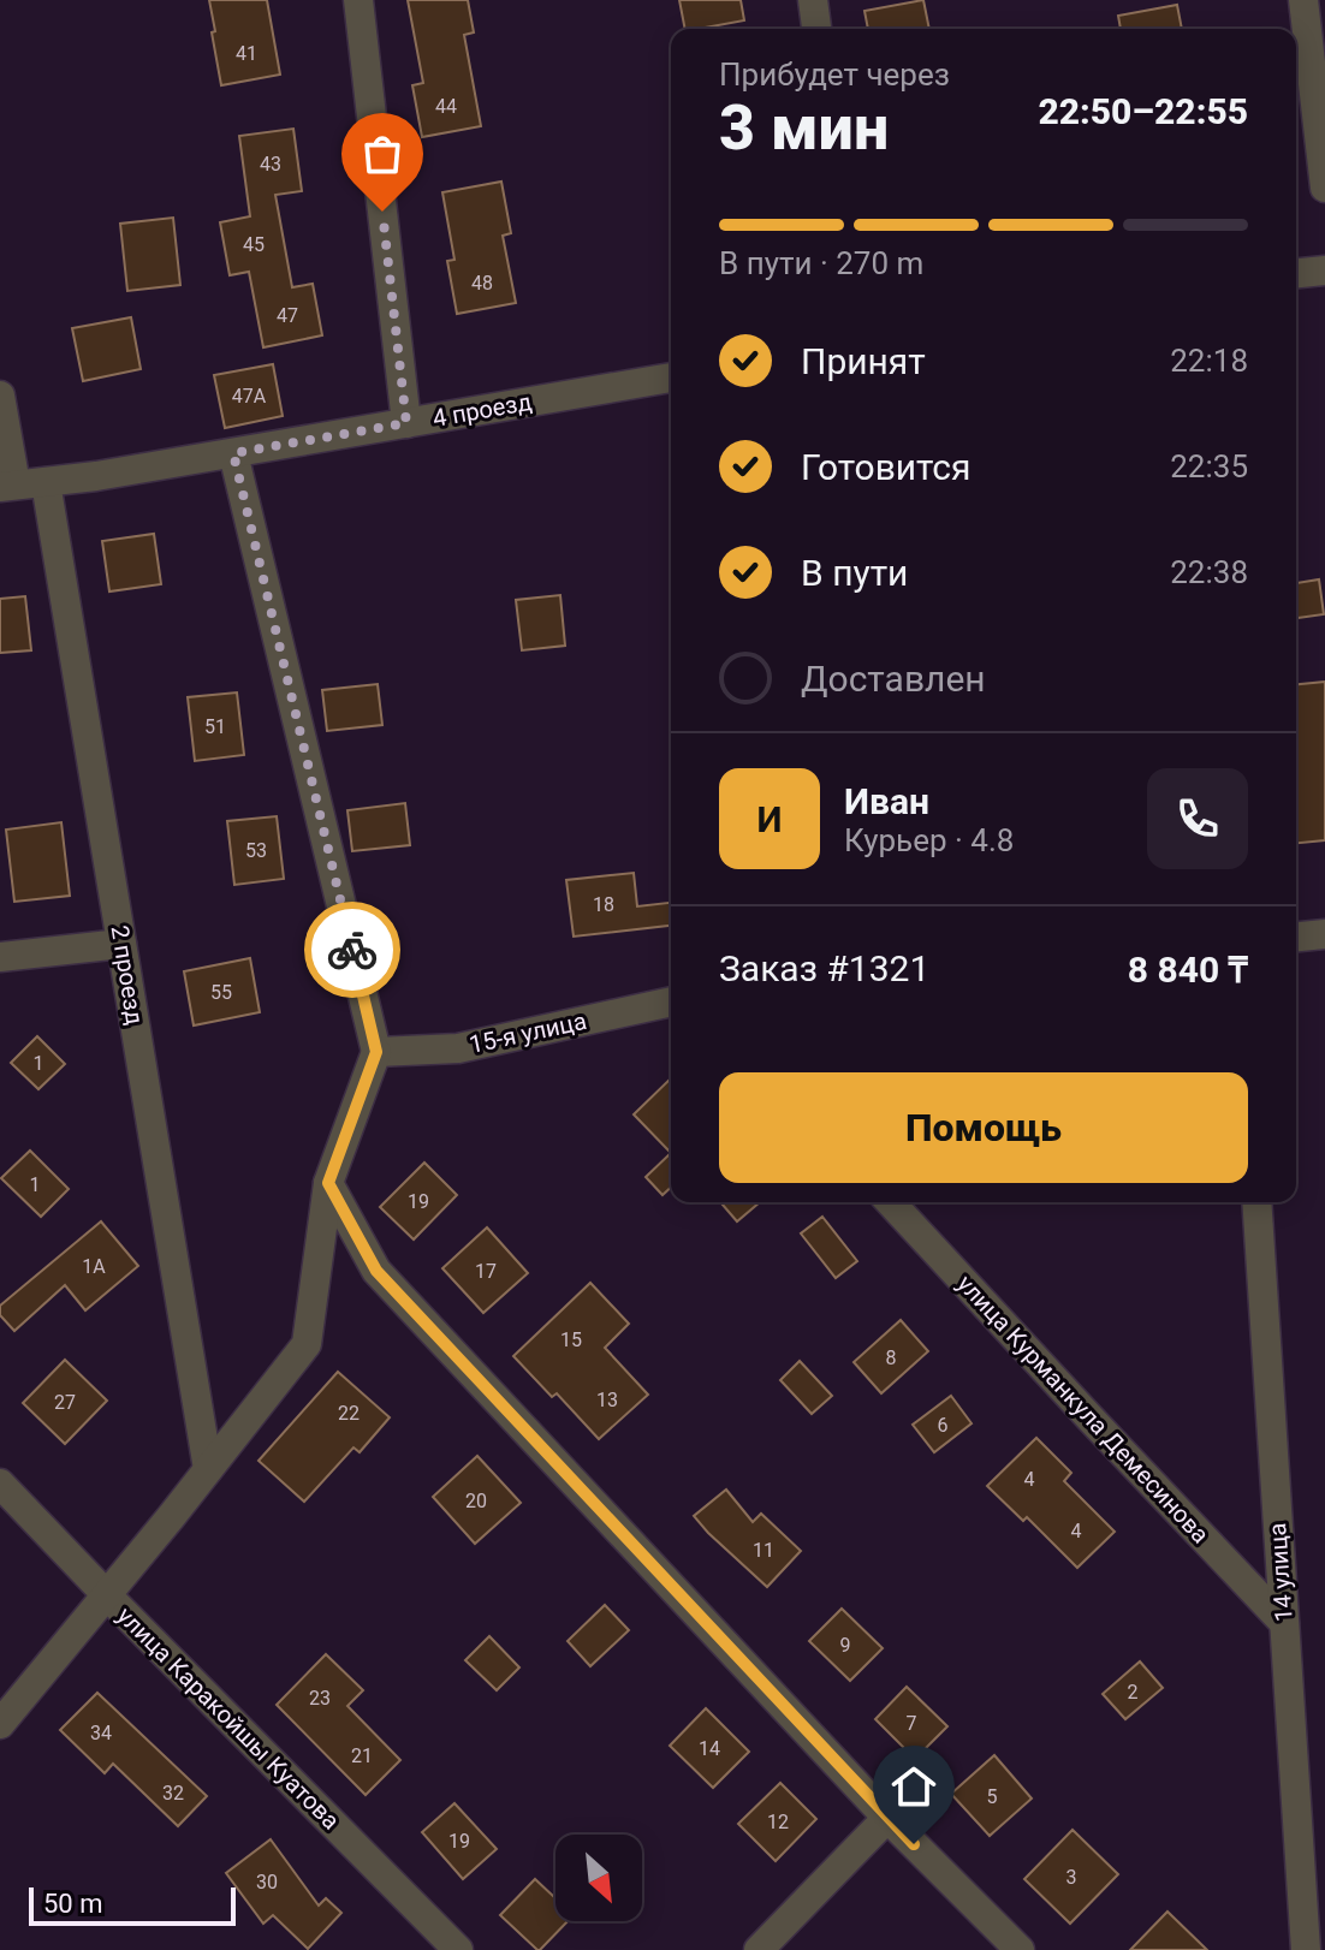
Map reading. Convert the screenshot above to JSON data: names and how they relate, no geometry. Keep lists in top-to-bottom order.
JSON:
{
  "streets": {
    "street": [
      "4 проезд",
      "2 проезд",
      "15-я улица",
      "улица Курманкула Демесинова",
      "14 улица",
      "улица Каракойшы Куатова"
    ]
  },
  "crossings": [
    ["4 проезд", "2 проезд"],
    ["улица Курманкула Демесинова", "14 улица"]
  ],
  "house_numbers": [
    "41",
    "44",
    "43",
    "45",
    "48",
    "47",
    "47А",
    "51",
    "53",
    "18",
    "55",
    "1",
    "1",
    "19",
    "1А",
    "17",
    "15",
    "8",
    "13",
    "27",
    "22",
    "6",
    "4",
    "20",
    "4",
    "11",
    "9",
    "2",
    "23",
    "7",
    "34",
    "14",
    "21",
    "32",
    "5",
    "12",
    "19",
    "3",
    "30"
  ],
  "scale_bar": "50 m",
  "north": "bottom right",
  "page": {
    "heading": ["3 мин", "Прибудет через", "22:50–22:55"],
    "panel": [
      "Иван",
      "Курьер · 4.8",
      "Заказ #1321",
      "8 840 ₸"
    ],
    "bar": "В пути · 270 m",
    "list": [
      ["Принят", "22:18"],
      ["Готовится", "22:35"],
      ["В пути", "22:38"],
      "Доставлен"
    ],
    "round": "И",
    "buttons": "Помощь",
    "scale": "50 m"
  }
}
